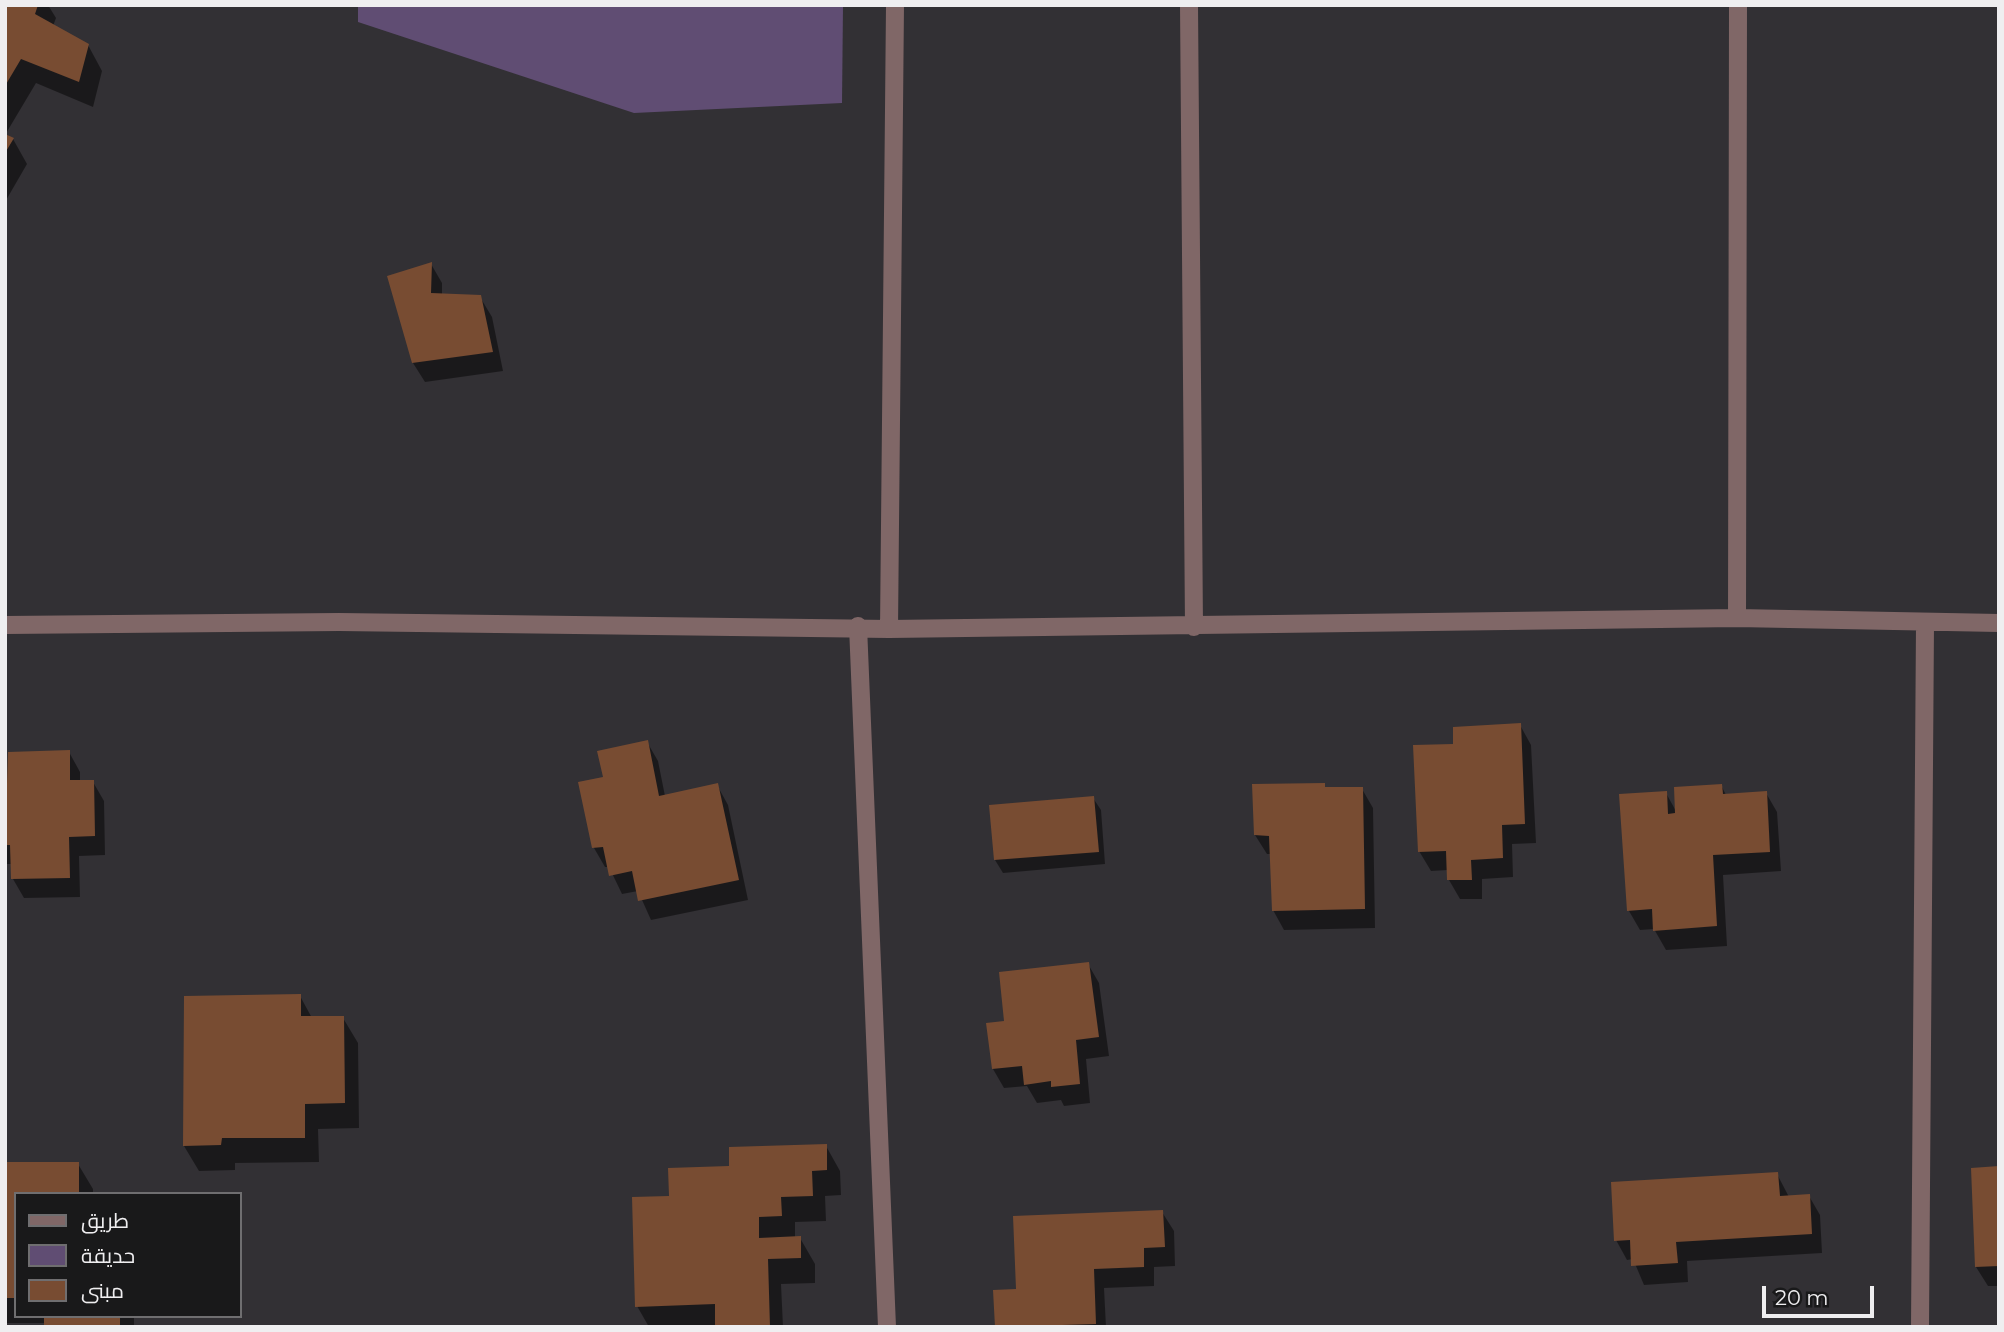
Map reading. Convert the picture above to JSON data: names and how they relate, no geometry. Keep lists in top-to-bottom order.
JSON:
{
  "legend": ["طريق", "حديقة", "مبنى"],
  "scale_bar": "20 m"
}
